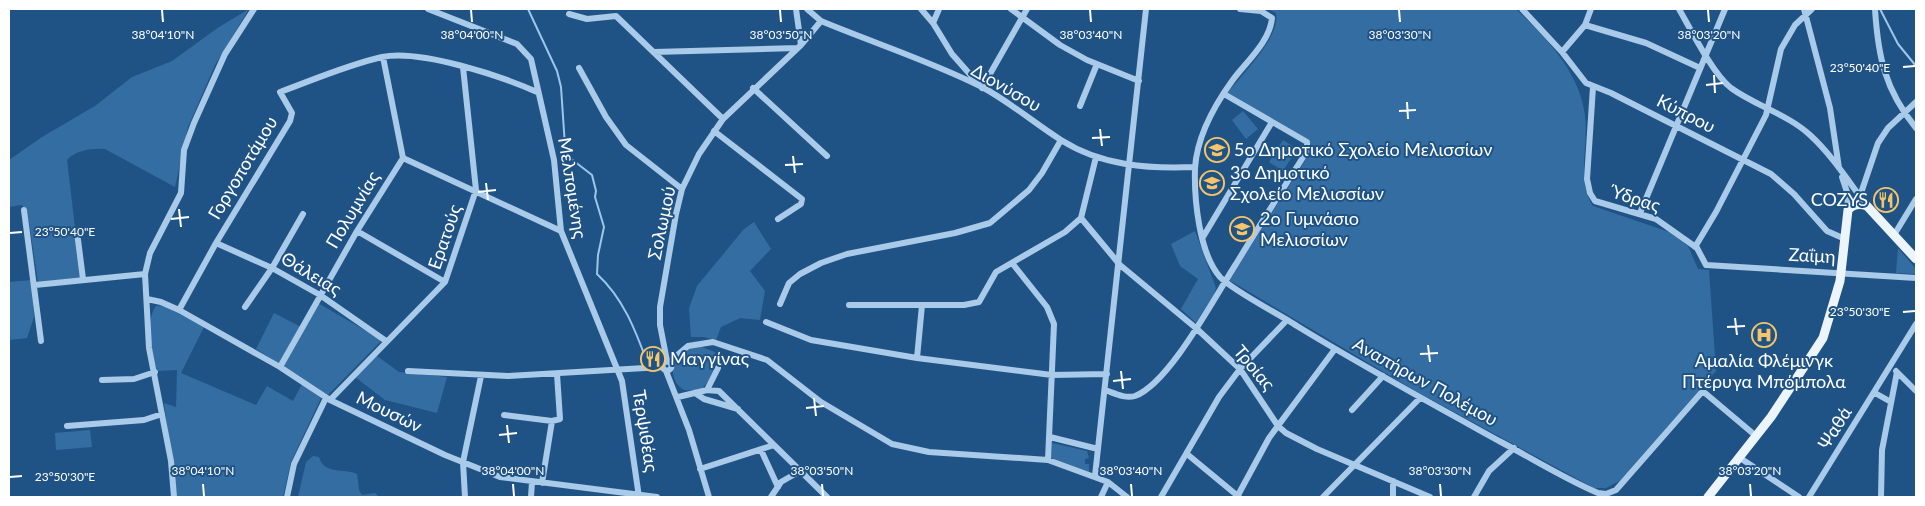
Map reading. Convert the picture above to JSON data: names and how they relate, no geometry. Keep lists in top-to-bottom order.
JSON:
{
  "streets": {
    "street": [
      "Διονύσου",
      "Κύπρου",
      "Γοργοποτάμου",
      "Μελπομένης",
      "Ύδρας",
      "Πολυμνίας",
      "Σολωμού",
      "Ερατούς",
      "Ζαΐμη",
      "Θάλειας",
      "Τροίας",
      "Αναπήρων Πολέμου",
      "Μουσών",
      "Ψαθά",
      "Τερψιθέας"
    ]
  },
  "crossings": [
    ["Διονύσου", "Σολωμού"],
    ["Κύπρου", "Ύδρας"],
    ["Γοργοποτάμου", "Μελπομένης"],
    ["Γοργοποτάμου", "Ερατούς"],
    ["Γοργοποτάμου", "Θάλειας"],
    ["Γοργοποτάμου", "Μουσών"],
    ["Μελπομένης", "Τερψιθέας"],
    ["Ύδρας", "Ζαΐμη"],
    ["Πολυμνίας", "Θάλειας"],
    ["Πολυμνίας", "Μουσών"],
    ["Ερατούς", "Θάλειας"],
    ["Ερατούς", "Μουσών"],
    ["Μουσών", "Τερψιθέας"]
  ],
  "places": {
    "school or university": ["5ο Δημοτικό Σχολείο Μελισσίων", "3ο Δημοτικό Σχολείο Μελισσίων", "2ο Γυμνάσιο Μελισσίων"],
    "restaurant": ["COZYS", "Μαγγίνας"],
    "hospital": ["Αμαλία Φλέμινγκ Πτέρυγα Μπόμπολα"]
  },
  "coordinates": [
    "38°04'10\"N",
    "38°04'00\"N",
    "38°03'50\"N",
    "38°03'40\"N",
    "38°03'30\"N",
    "38°03'20\"N",
    "23°50'40\"E",
    "23°50'30\"E"
  ]
}
